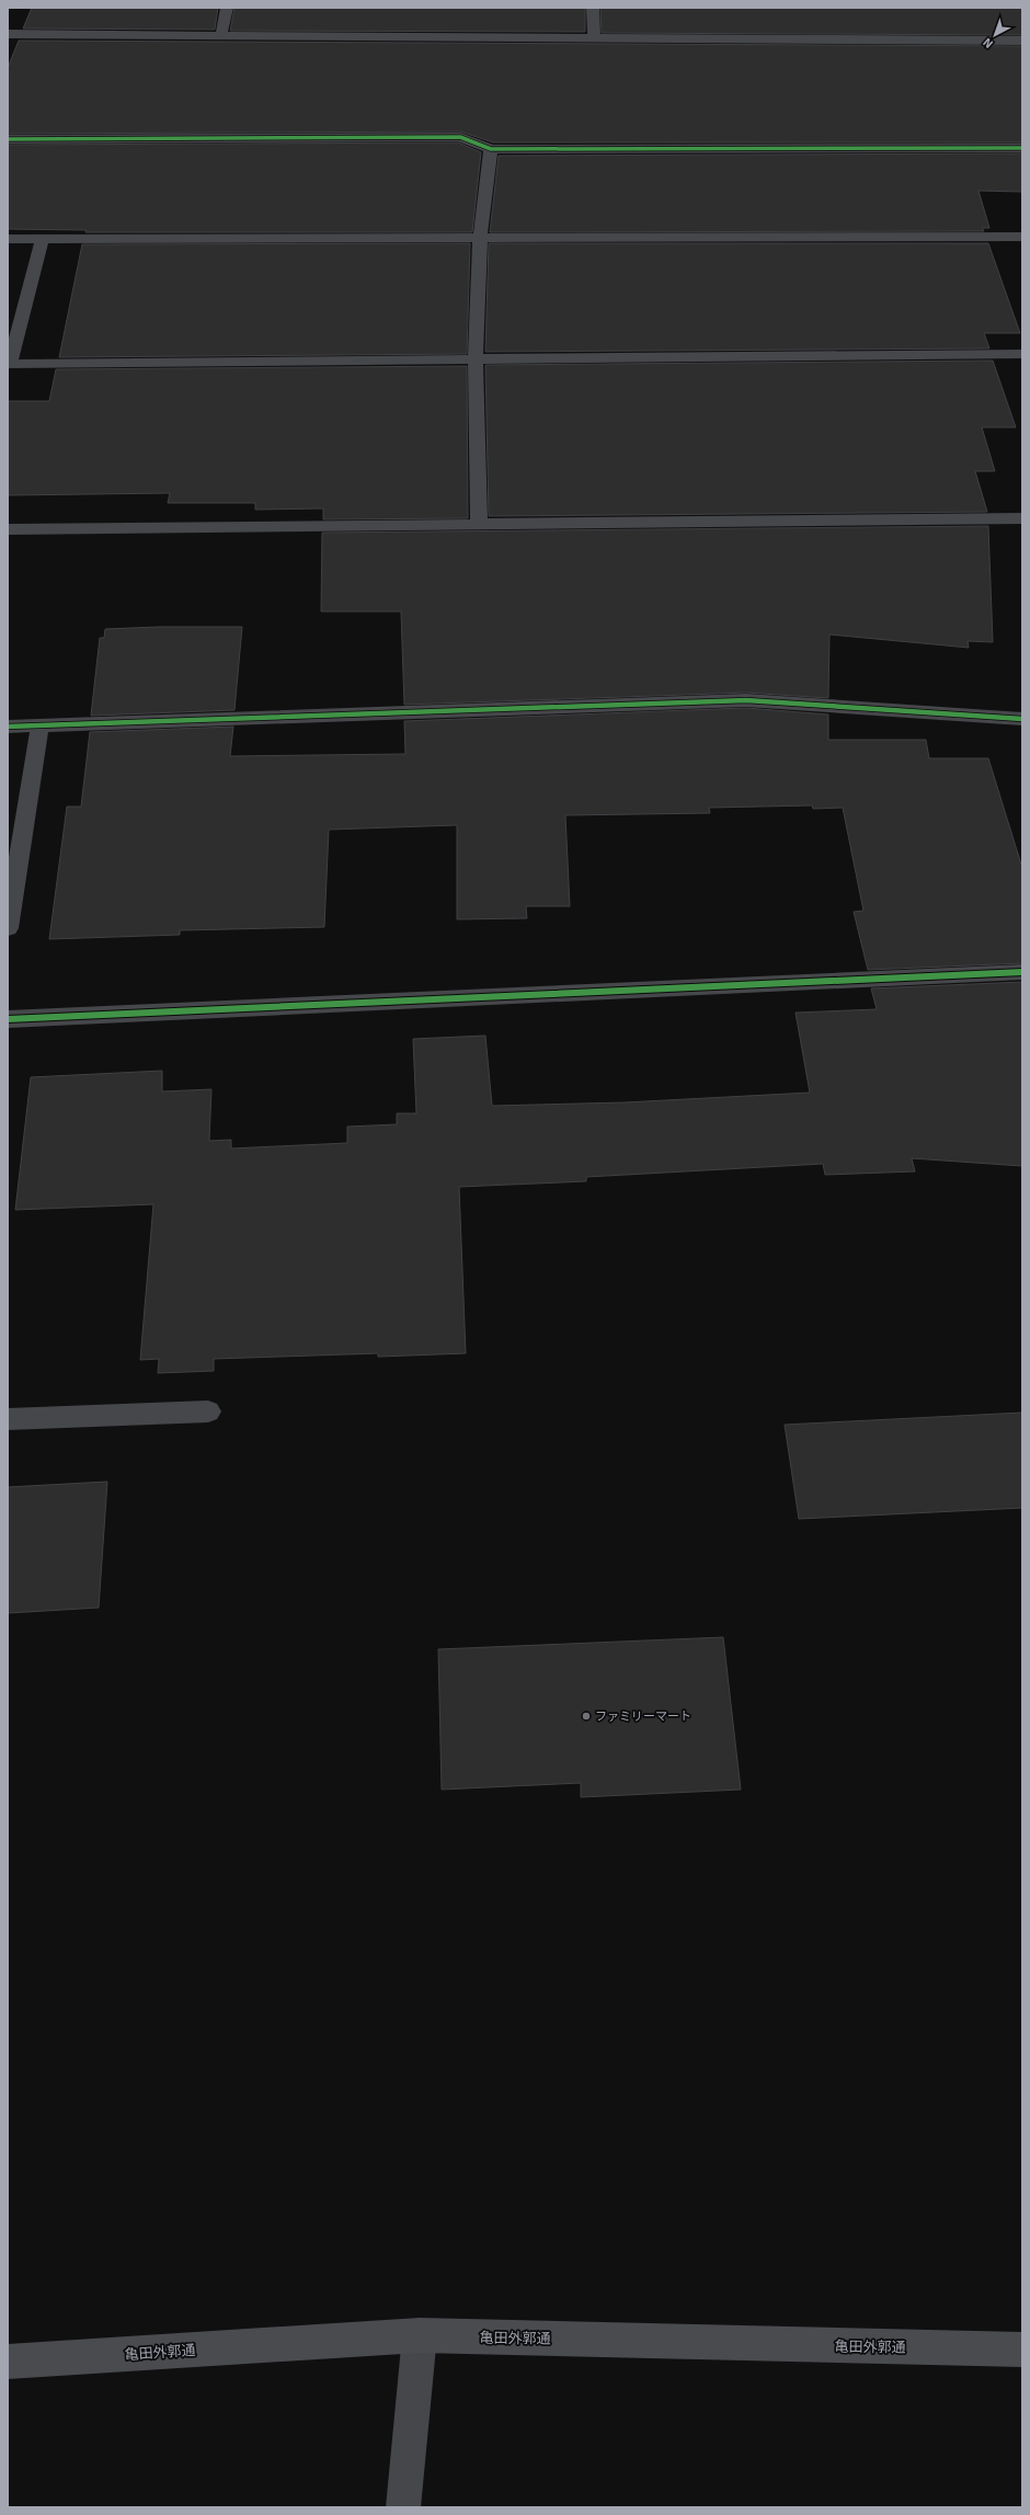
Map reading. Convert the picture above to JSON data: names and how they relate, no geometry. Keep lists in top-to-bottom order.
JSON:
{
  "streets": {
    "street": ["亀田外郭通"]
  },
  "places": ["ファミリーマート"],
  "north": "bottom left"
}
